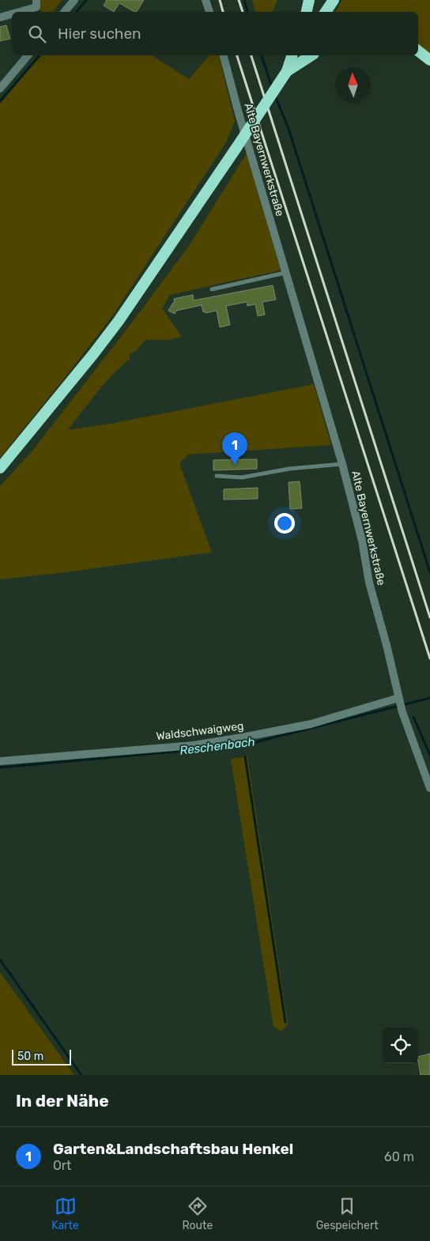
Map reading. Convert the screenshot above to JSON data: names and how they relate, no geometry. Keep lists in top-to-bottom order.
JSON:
{
  "streets": {
    "street": ["Alte Bayernwerkstraße", "Waldschwaigweg"]
  },
  "crossings": [
    ["Alte Bayernwerkstraße", "Waldschwaigweg"]
  ],
  "water": ["Reschenbach"],
  "scale_bar": "50 m",
  "north": "top",
  "page": {
    "search": "Hier suchen",
    "pins": "1",
    "scale": "50 m",
    "heading": "In der Nähe",
    "list": [
      {
        "mark": "1",
        "name": "Garten&Landschaftsbau Henkel",
        "note": "Ort",
        "value": "60 m"
      }
    ],
    "nav": ["Karte", "Route", "Gespeichert"]
  }
}
